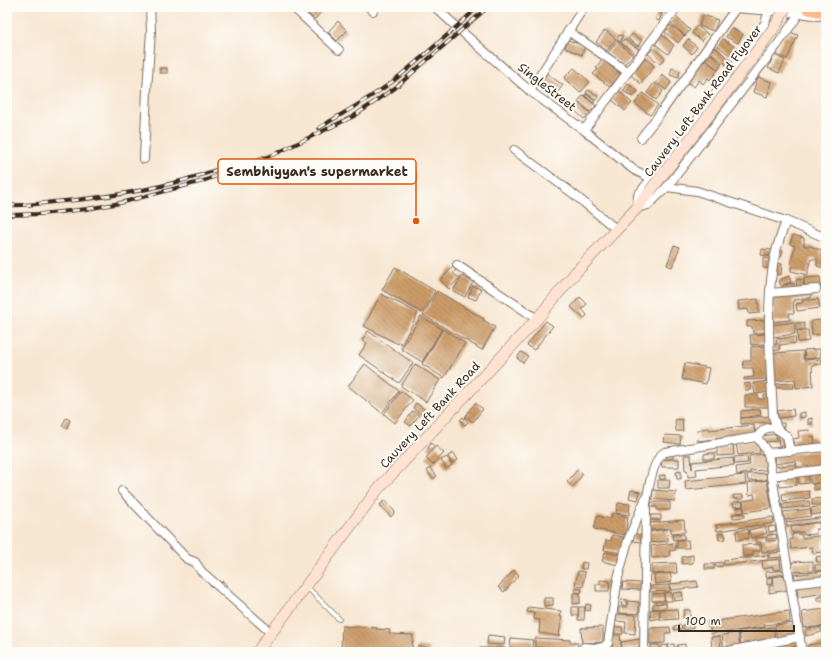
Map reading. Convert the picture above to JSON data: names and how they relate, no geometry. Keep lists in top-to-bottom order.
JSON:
{
  "streets": {
    "main road": ["Cauvery Left Bank Road Flyover", "Cauvery Left Bank Road"],
    "street": ["SingleStreet"]
  },
  "crossings": [
    ["Cauvery Left Bank Road Flyover", "Cauvery Left Bank Road"]
  ],
  "places": ["Sembhiyyan's supermarket"],
  "scale_bar": "100 m"
}
